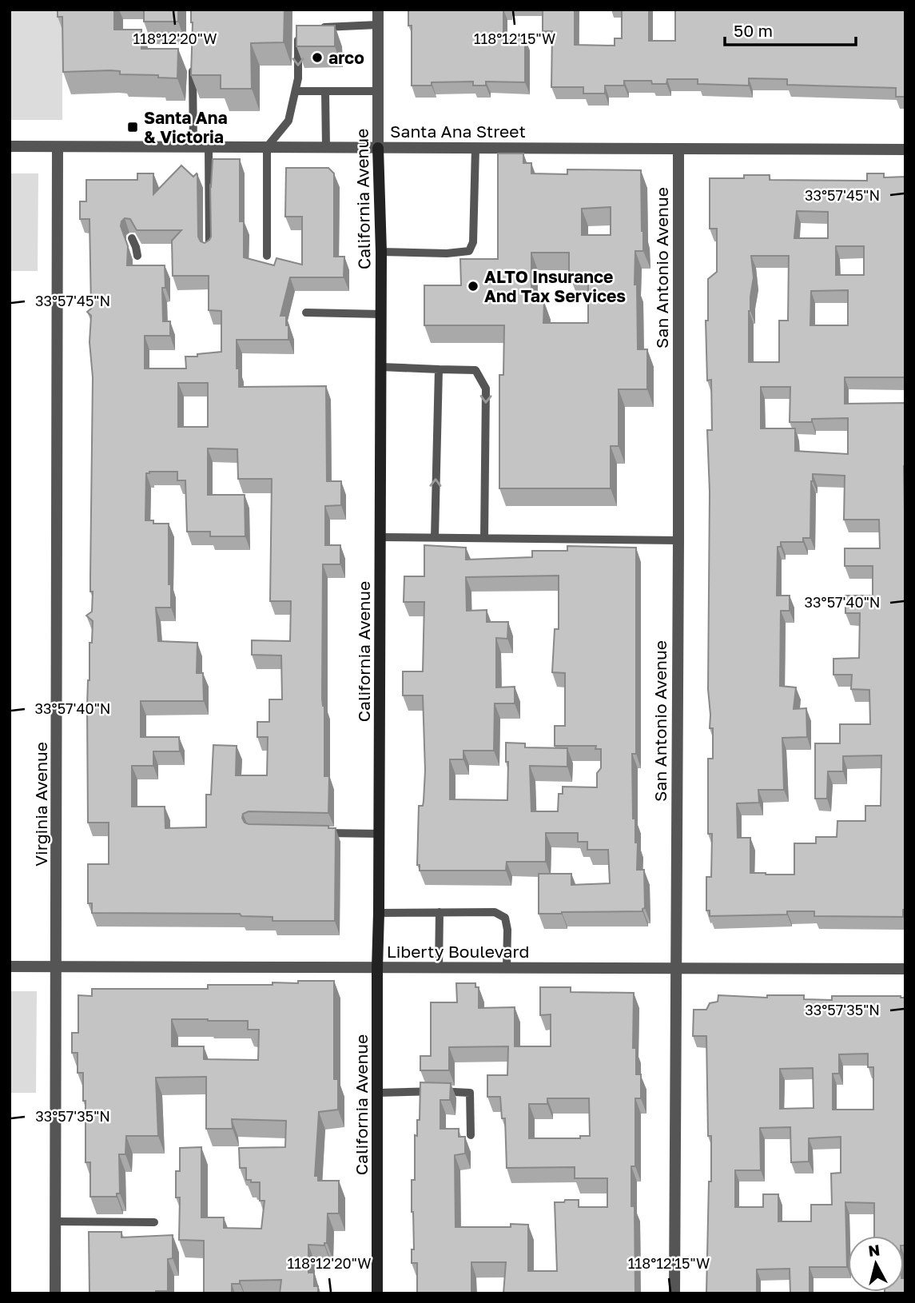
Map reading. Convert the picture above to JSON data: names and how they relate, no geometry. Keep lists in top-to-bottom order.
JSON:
{
  "streets": {
    "main road": ["California Avenue"],
    "street": [
      "Santa Ana Street",
      "San Antonio Avenue",
      "Virginia Avenue",
      "Liberty Boulevard"
    ]
  },
  "crossings": [
    ["Santa Ana Street", "California Avenue"],
    ["Santa Ana Street", "San Antonio Avenue"],
    ["Santa Ana Street", "Virginia Avenue"],
    ["California Avenue", "Liberty Boulevard"],
    ["San Antonio Avenue", "Liberty Boulevard"],
    ["Virginia Avenue", "Liberty Boulevard"]
  ],
  "places": {
    "other": ["arco", "ALTO Insurance And Tax Services"],
    "transit": ["Santa Ana & Victoria"]
  },
  "scale_bar": "50 m",
  "north": "top",
  "coordinates": [
    "118°12'20\"W",
    "118°12'15\"W",
    "33°57'45\"N",
    "33°57'40\"N",
    "33°57'35\"N"
  ]
}
